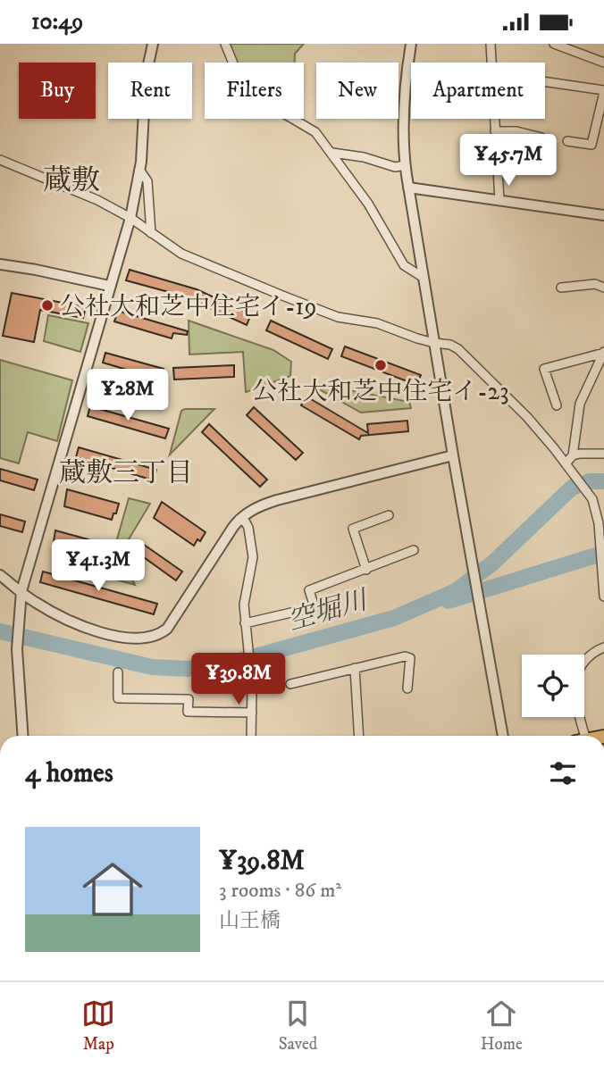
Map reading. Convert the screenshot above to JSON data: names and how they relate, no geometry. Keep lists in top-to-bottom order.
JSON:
{
  "districts": ["蔵敷", "蔵敷三丁目"],
  "water": ["空堀川"],
  "places": ["公社大和芝中住宅イ-19", "公社大和芝中住宅イ-23"],
  "page": {
    "status": "10:49",
    "chip": [
      "Buy",
      "Rent",
      "Filters",
      "New",
      "Apartment"
    ],
    "price": [
      "¥45.7M",
      "¥28M",
      "¥41.3M",
      "¥39.8M"
    ],
    "heading": "4 homes",
    "list": [
      {
        "name": "¥39.8M",
        "note": "3 rooms · 86 m² · 山王橋"
      }
    ],
    "tabs": ["Map", "Saved", "Home"]
  }
}
